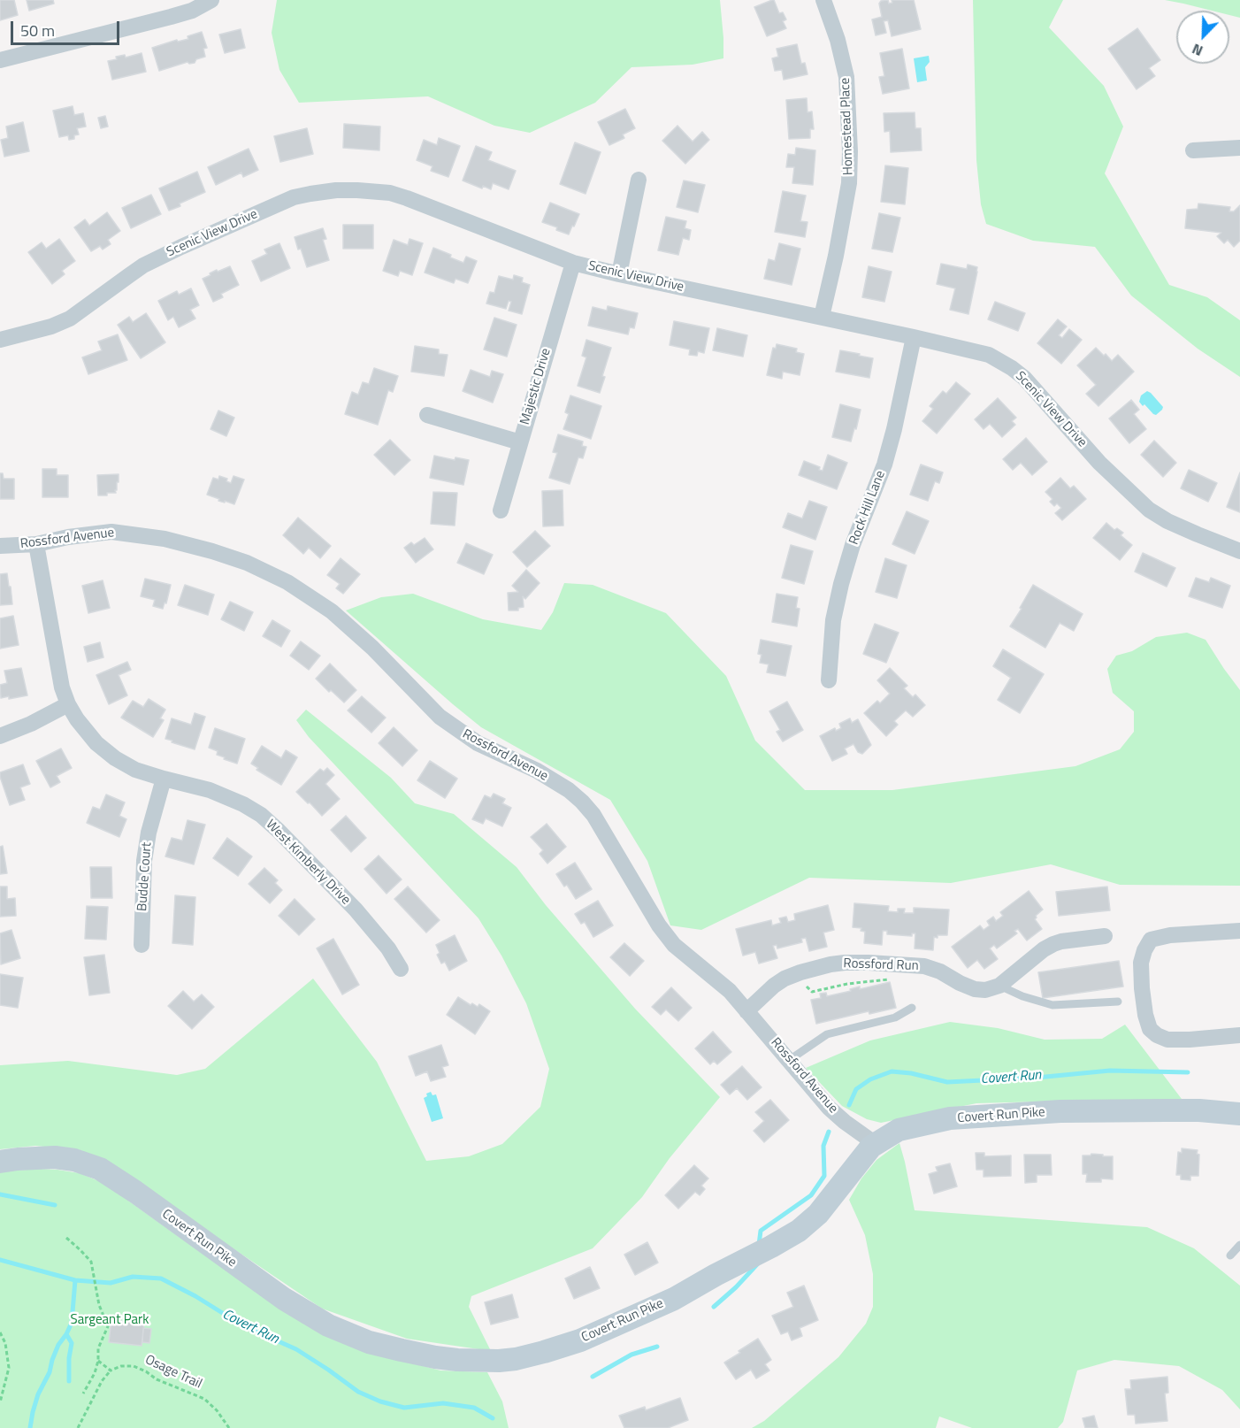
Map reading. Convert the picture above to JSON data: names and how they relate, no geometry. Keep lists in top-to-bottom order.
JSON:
{
  "streets": {
    "street": [
      "Homestead Place",
      "Scenic View Drive",
      "Majestic Drive",
      "Rock Hill Lane",
      "Rossford Avenue",
      "West Kimberly Drive",
      "Budde Court",
      "Rossford Run",
      "Covert Run Pike"
    ],
    "path": ["Osage Trail"]
  },
  "crossings": [
    ["Homestead Place", "Scenic View Drive"],
    ["Scenic View Drive", "Majestic Drive"],
    ["Scenic View Drive", "Rock Hill Lane"],
    ["Rossford Avenue", "West Kimberly Drive"],
    ["Rossford Avenue", "Rossford Run"],
    ["Rossford Avenue", "Covert Run Pike"],
    ["West Kimberly Drive", "Budde Court"]
  ],
  "water": ["Covert Run"],
  "parks": ["Sargeant Park"],
  "scale_bar": "50 m",
  "north": "bottom left"
}
